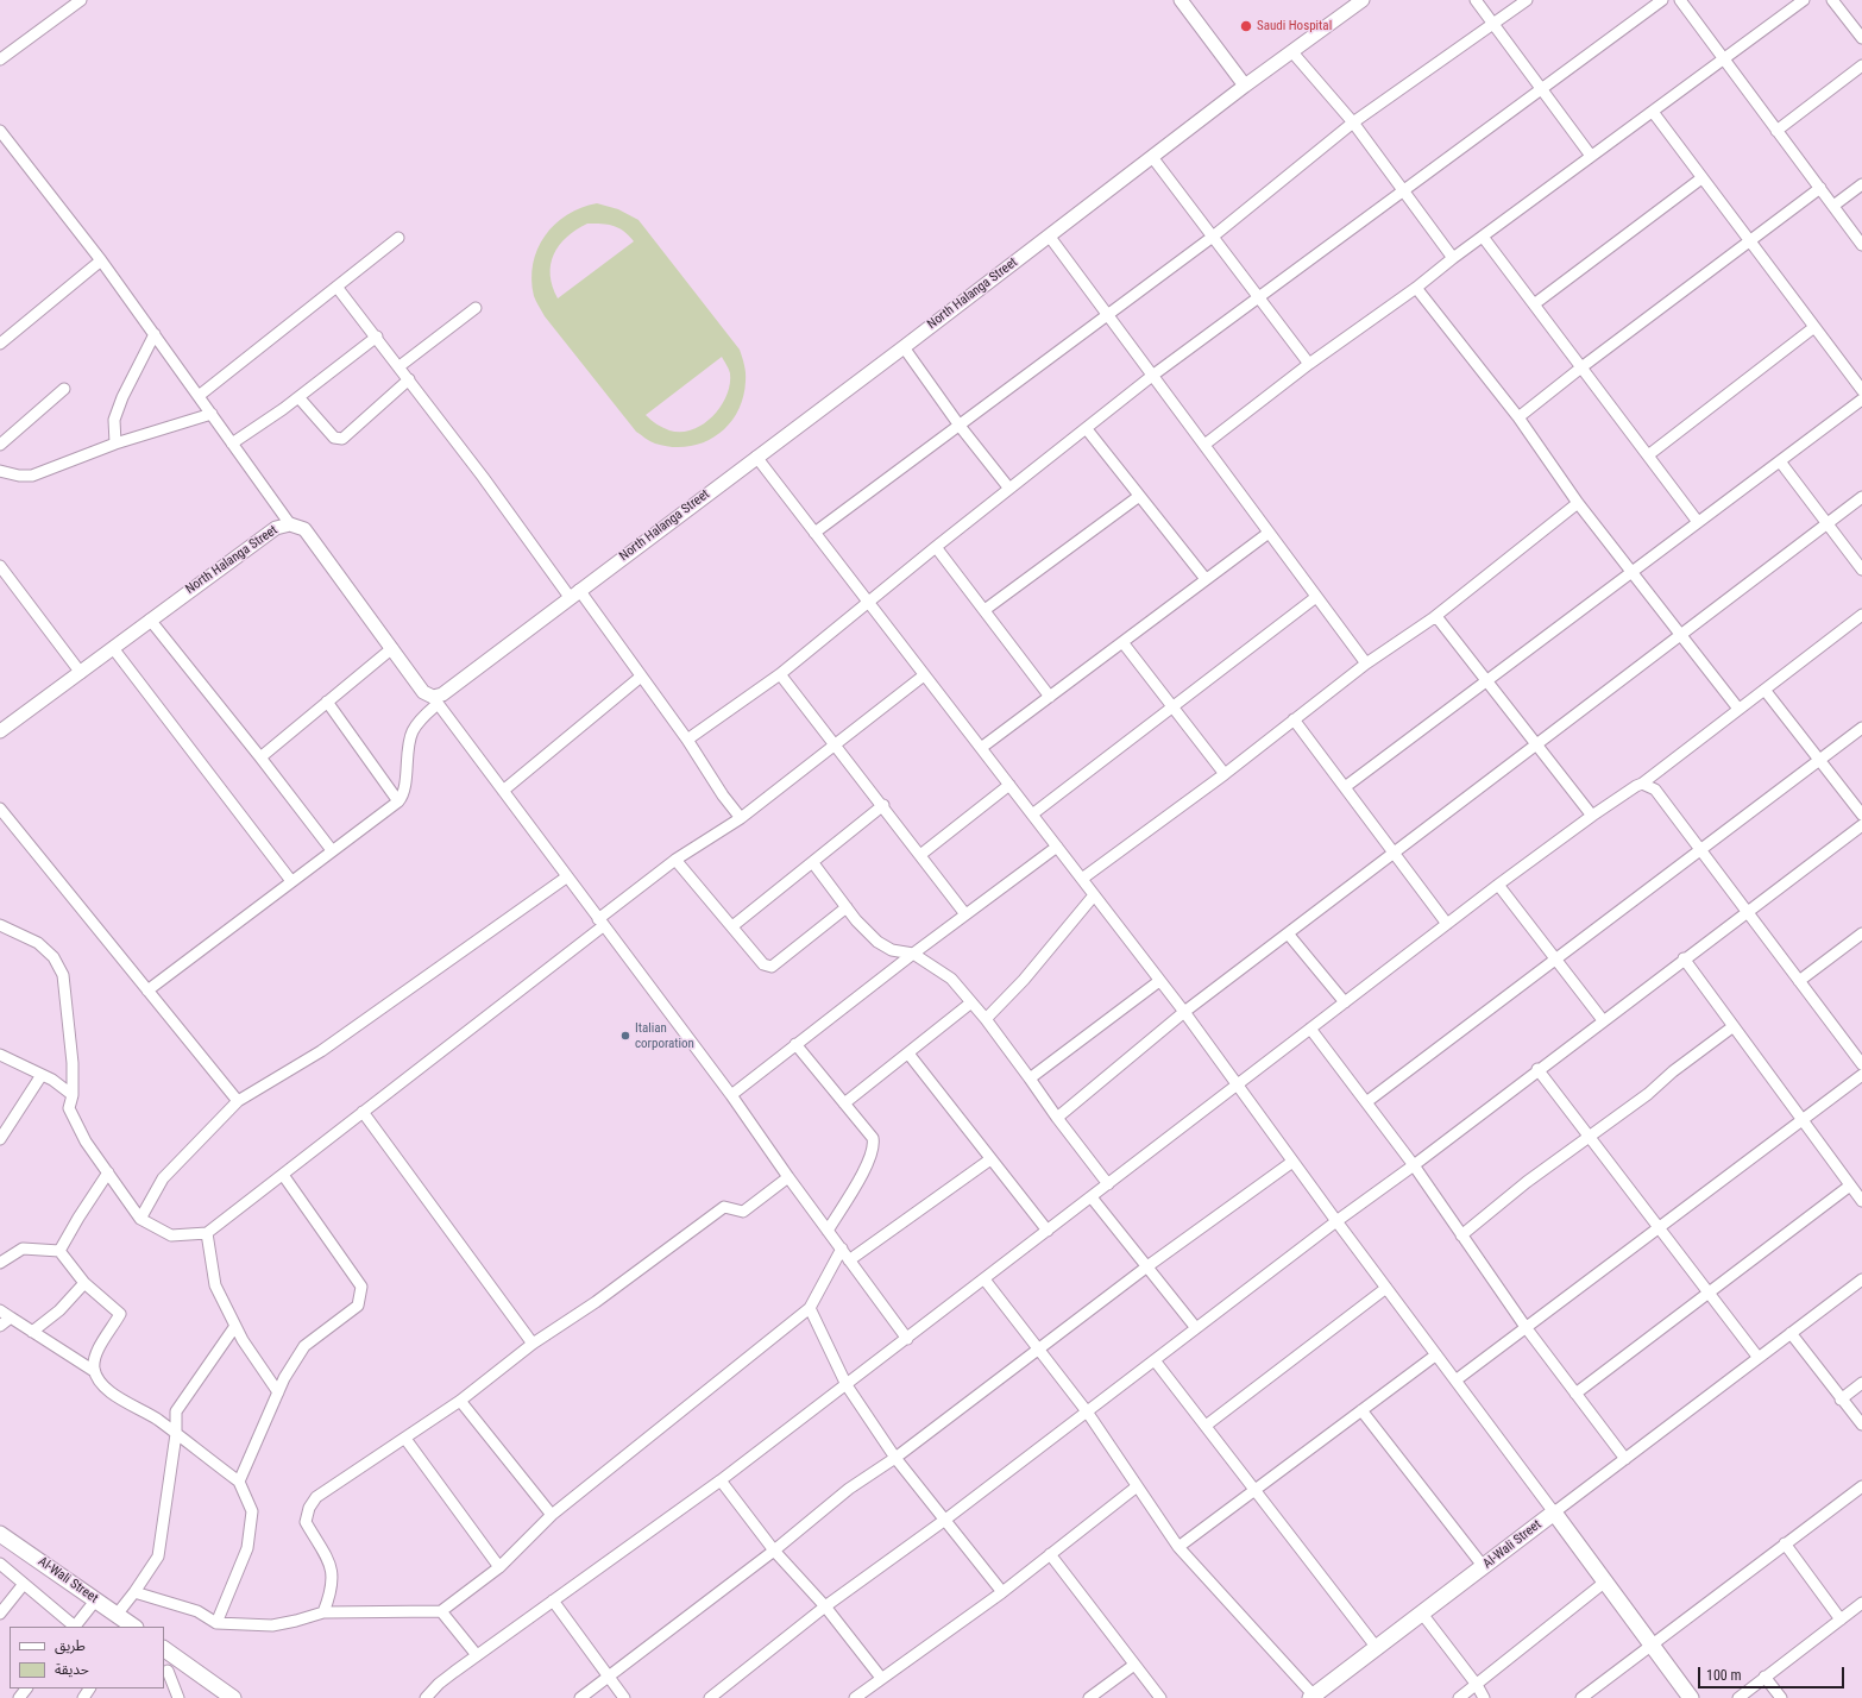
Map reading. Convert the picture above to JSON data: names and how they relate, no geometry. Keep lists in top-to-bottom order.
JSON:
{
  "streets": {
    "main road": ["Al-Wali Street"],
    "street": ["North Halanga Street"]
  },
  "places": ["Saudi Hospital", "Italian corporation"],
  "legend": ["طريق", "حديقة"],
  "scale_bar": "100 m"
}
